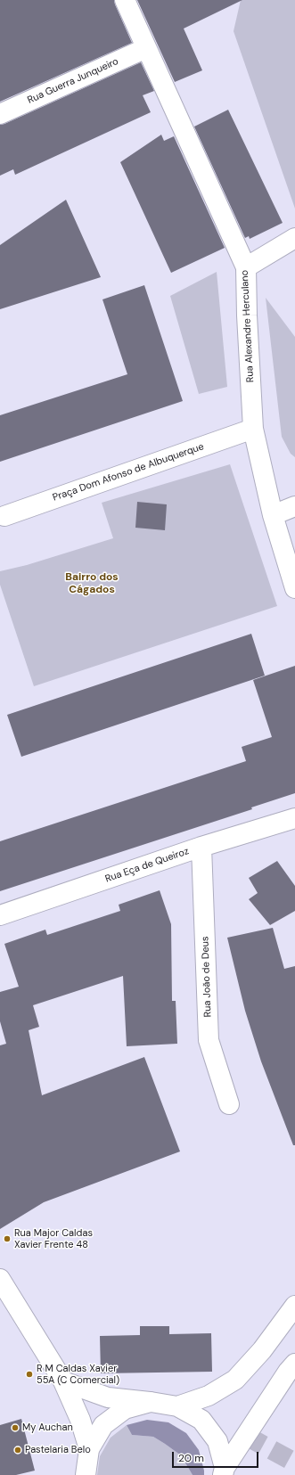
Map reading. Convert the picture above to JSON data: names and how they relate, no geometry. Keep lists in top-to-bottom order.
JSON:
{
  "streets": {
    "street": [
      "Rua Guerra Junqueiro",
      "Rua Alexandre Herculano",
      "Praça Dom Afonso de Albuquerque",
      "Rua Eça de Queiroz",
      "Rua João de Deus"
    ]
  },
  "crossings": [
    ["Rua Guerra Junqueiro", "Rua Alexandre Herculano"],
    ["Rua Alexandre Herculano", "Praça Dom Afonso de Albuquerque"],
    ["Rua Eça de Queiroz", "Rua João de Deus"]
  ],
  "districts": ["Bairro dos Cágados"],
  "places": [
    "Rua Major Caldas Xavier Frente 48",
    "R M Caldas Xavier 55A (C Comercial)",
    "My Auchan",
    "Pastelaria Belo"
  ],
  "scale_bar": "20 m"
}
